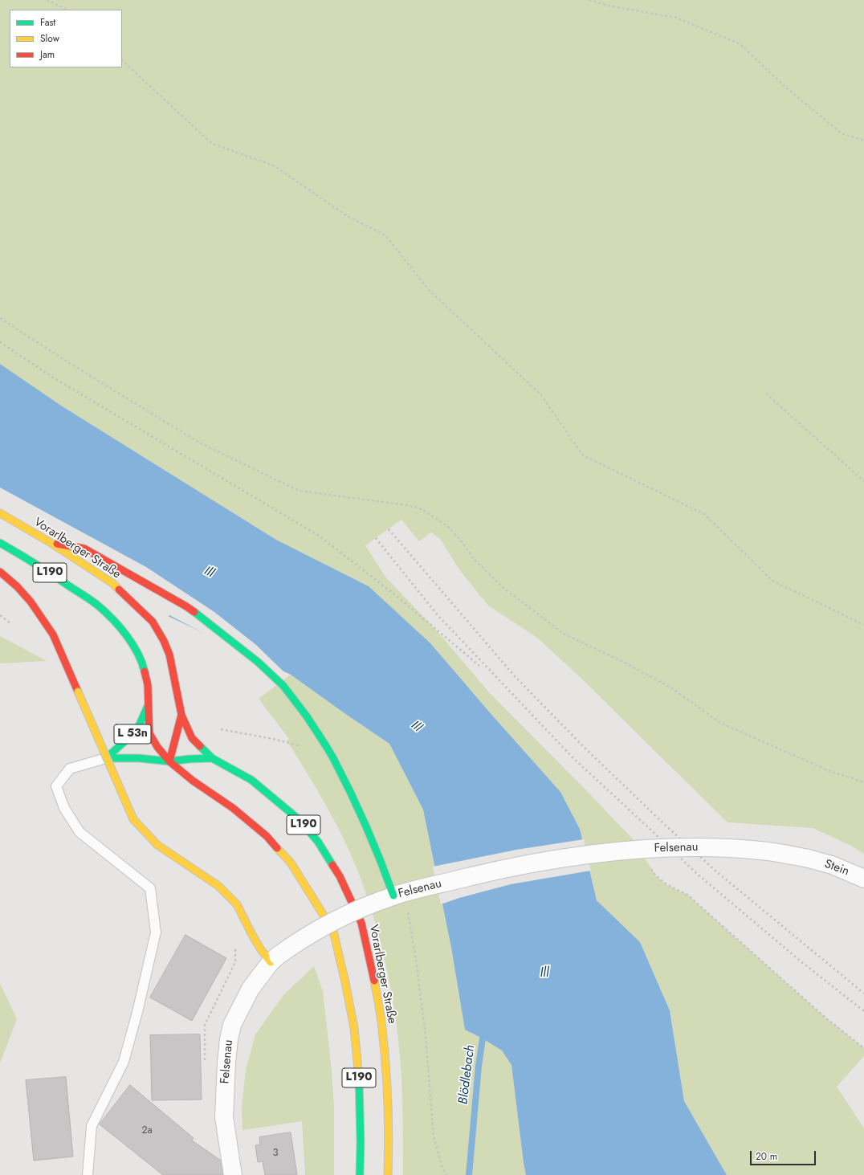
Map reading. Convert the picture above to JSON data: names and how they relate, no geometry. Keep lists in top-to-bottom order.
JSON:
{
  "streets": {
    "main road": ["Vorarlberger Straße", "L190", "L 53n"],
    "street": ["Felsenau", "Stein"]
  },
  "crossings": [
    ["Vorarlberger Straße", "L 53n"],
    ["L190", "L 53n"],
    ["Felsenau", "Stein"]
  ],
  "water": ["Ill", "Blödlebach"],
  "house_numbers": ["2a", "3"],
  "legend": ["Fast", "Slow", "Jam"],
  "scale_bar": "20 m"
}
